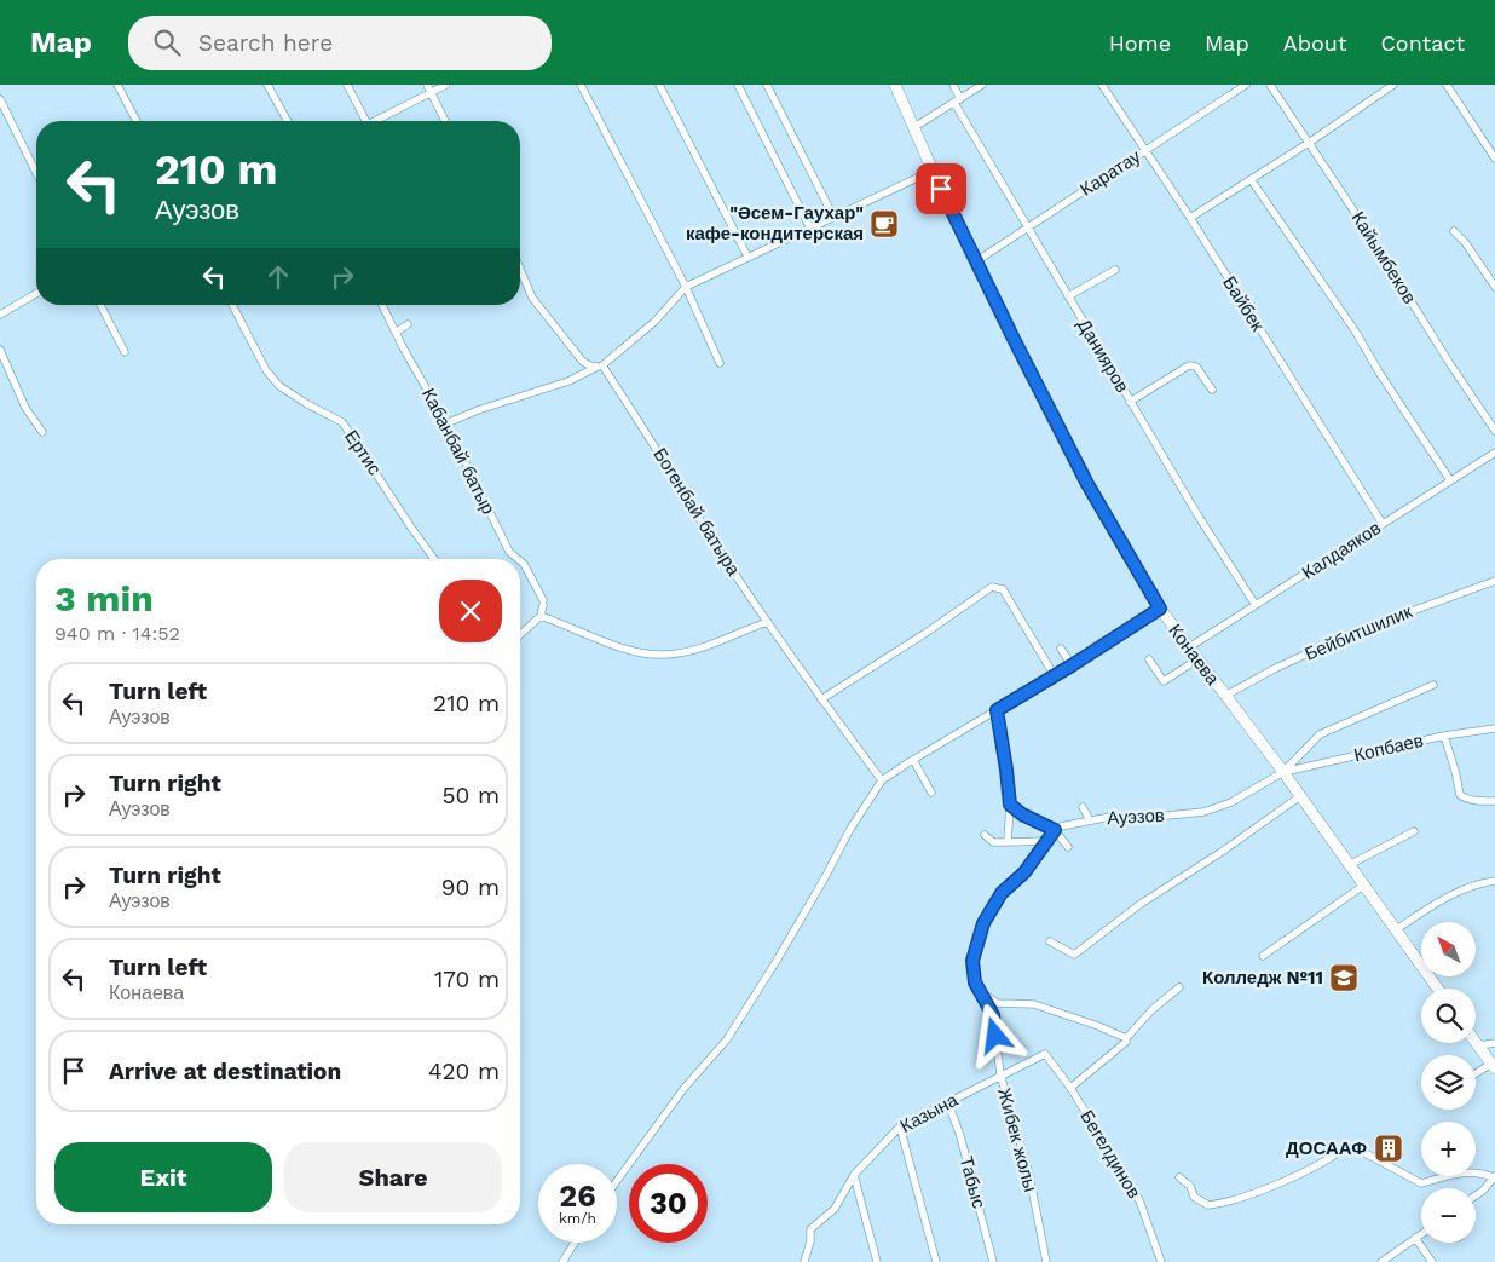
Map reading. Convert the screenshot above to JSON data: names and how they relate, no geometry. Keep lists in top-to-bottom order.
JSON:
{
  "streets": {
    "main road": ["Конаева"],
    "street": [
      "Каратау",
      "Кайымбеков",
      "Байбек",
      "Данияров",
      "Кабанбай батыр",
      "Ертис",
      "Богенбай батыра",
      "Калдаяков",
      "Бейбитшилик",
      "Копбаев",
      "Ауэзов",
      "Казына",
      "Жибек жолы",
      "Бегелдинов",
      "Табыс"
    ]
  },
  "crossings": [
    ["Каратау", "Байбек"],
    ["Каратау", "Данияров"],
    ["Каратау", "Конаева"],
    ["Байбек", "Калдаяков"],
    ["Данияров", "Калдаяков"],
    ["Калдаяков", "Конаева"],
    ["Бейбитшилик", "Конаева"],
    ["Конаева", "Копбаев"],
    ["Конаева", "Ауэзов"],
    ["Копбаев", "Ауэзов"],
    ["Ауэзов", "Жибек жолы"],
    ["Казына", "Жибек жолы"],
    ["Казына", "Бегелдинов"],
    ["Казына", "Табыс"]
  ],
  "places": {
    "cafe": ["\"Әсем-Гаухар\" кафе-кондитерская"],
    "school or university": ["Колледж №11"],
    "building": ["ДОСААФ"]
  },
  "north": "top left",
  "page": {
    "header": "Map",
    "search": "Search here",
    "nav": [
      "Home",
      "Map",
      "About",
      "Contact"
    ],
    "turn": ["210 m", "Ауэзов"],
    "heading": ["3 min", "940 m · 14:52"],
    "list": [
      {
        "name": "Turn left",
        "note": "Ауэзов",
        "value": "210 m"
      },
      {
        "name": "Turn right",
        "note": "Ауэзов",
        "value": "50 m"
      },
      {
        "name": "Turn right",
        "note": "Ауэзов",
        "value": "90 m"
      },
      {
        "name": "Turn left",
        "note": "Конаева",
        "value": "170 m"
      },
      {
        "name": "Arrive at destination",
        "value": "420 m"
      }
    ],
    "map_buttons": ["+", "−"],
    "buttons": ["Exit", "Share"],
    "speed": "26 km/h",
    "limit": "30"
  }
}
